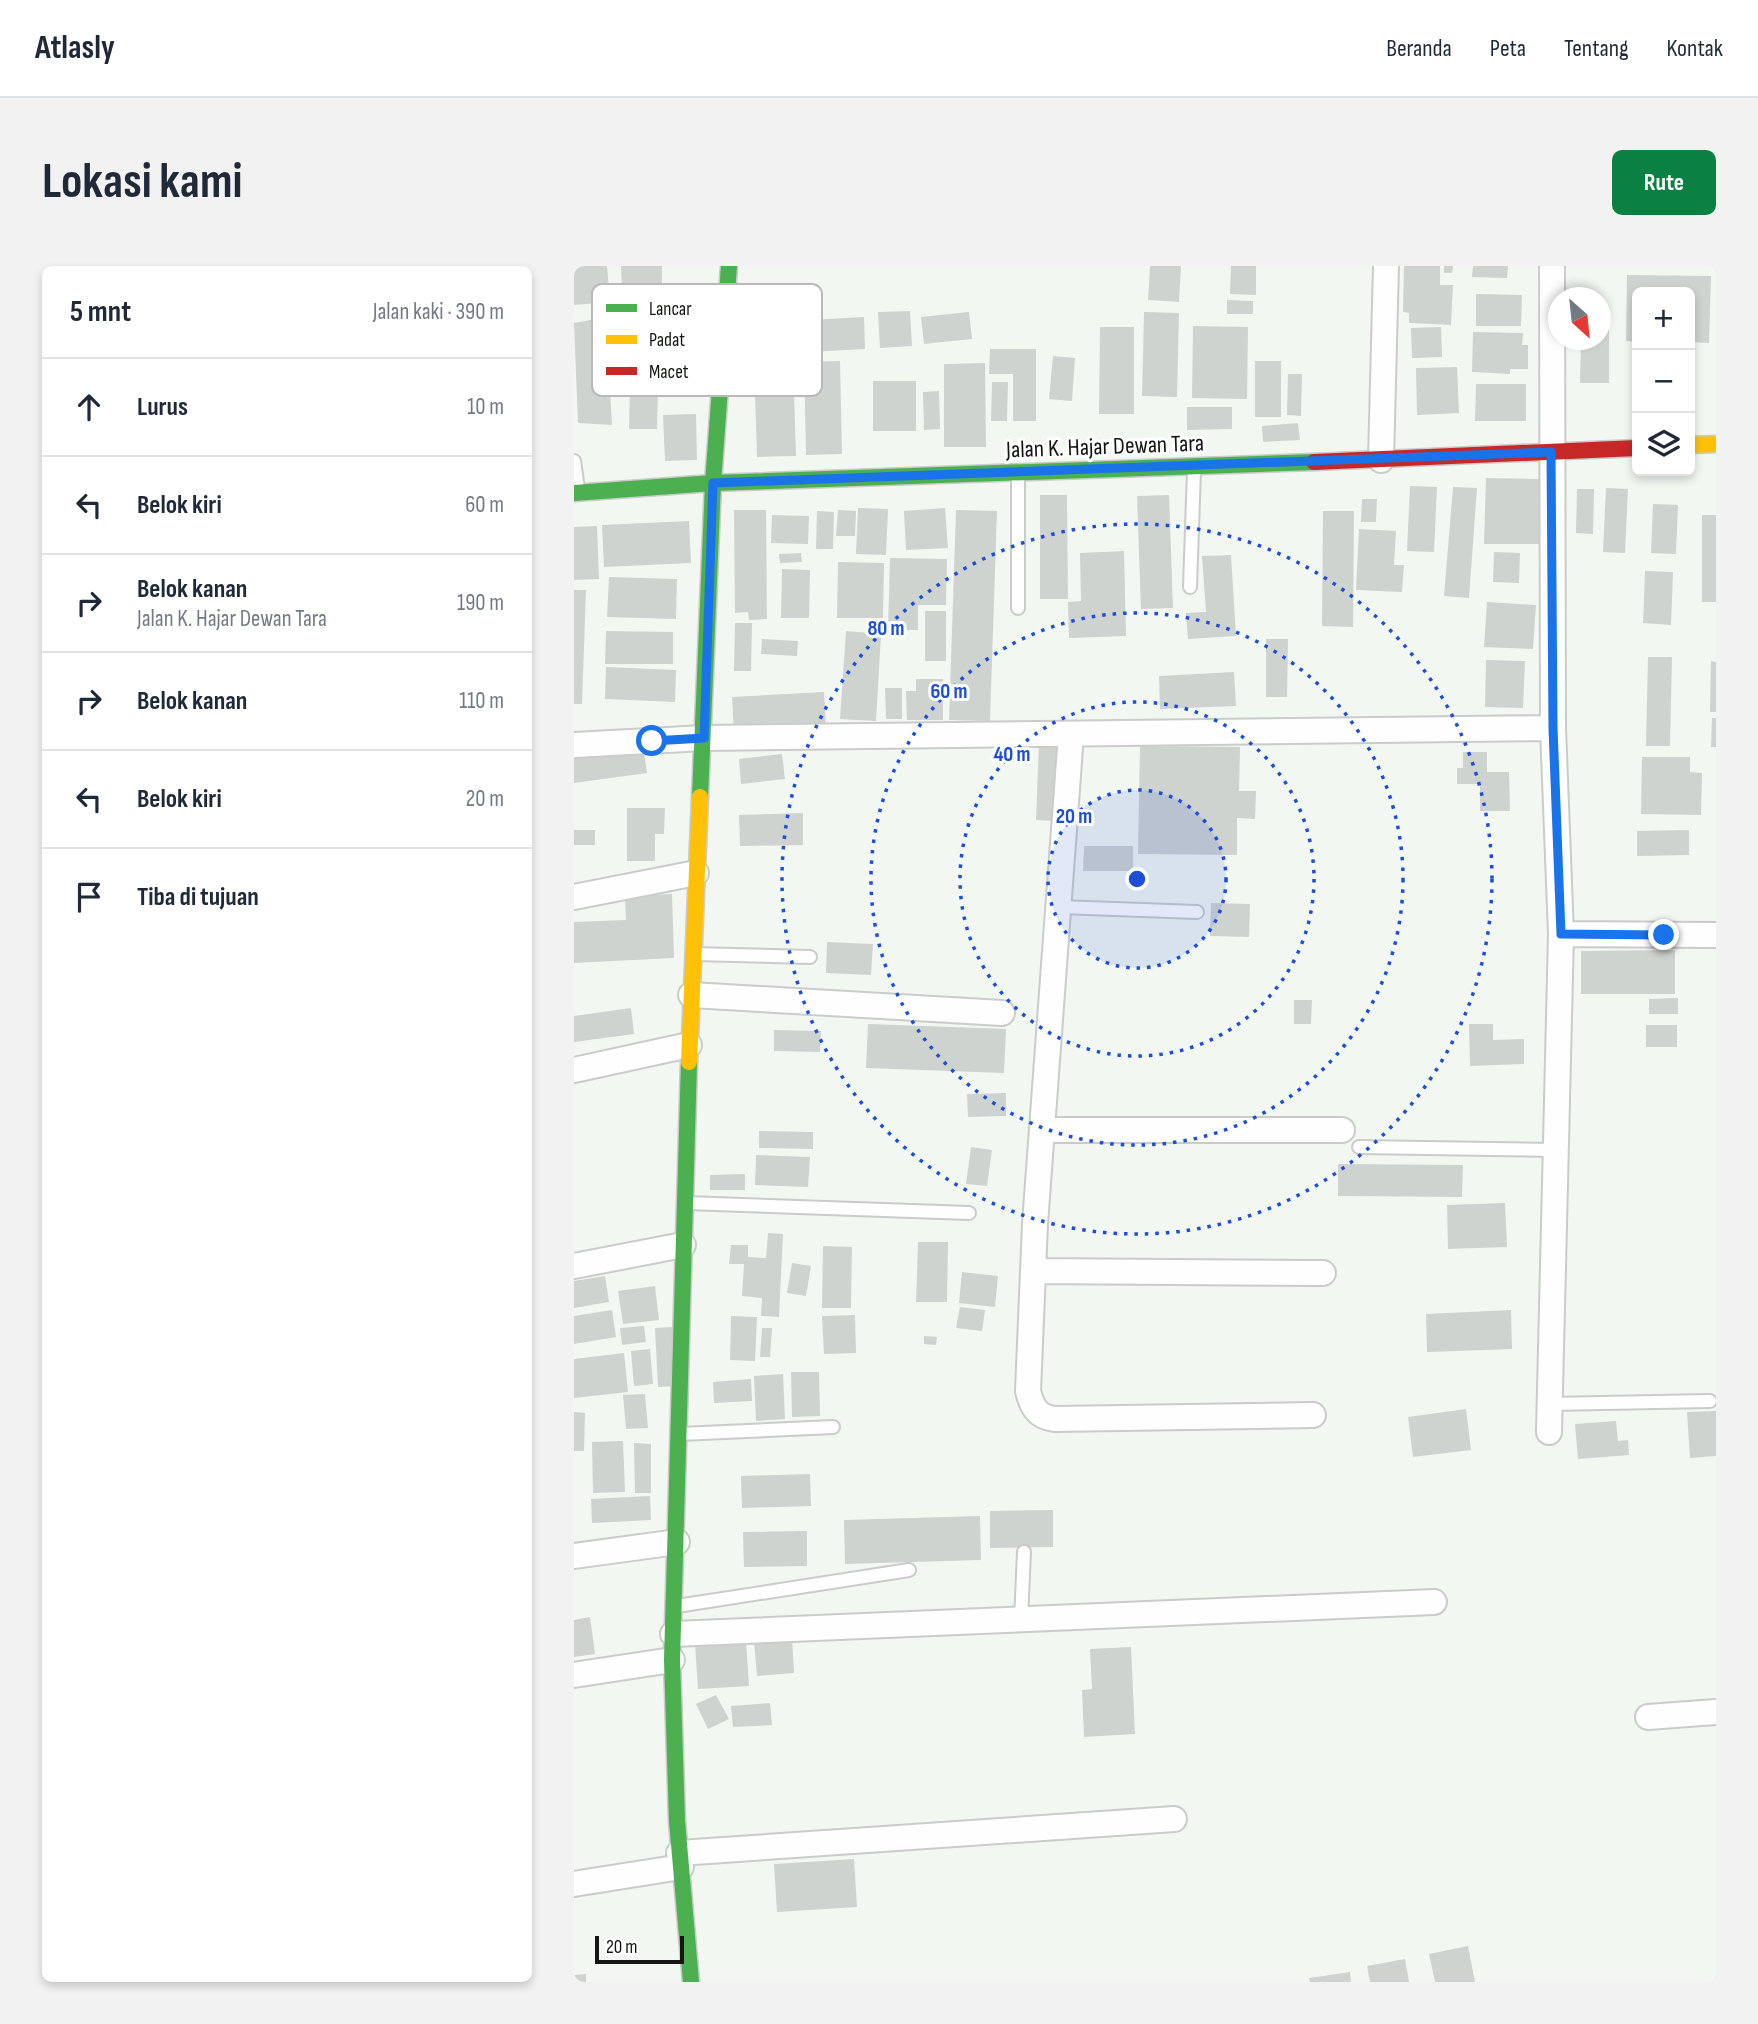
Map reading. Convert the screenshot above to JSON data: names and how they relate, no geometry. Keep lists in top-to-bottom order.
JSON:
{
  "streets": {
    "street": ["Jalan K. Hajar Dewan Tara"]
  },
  "legend": ["Lancar", "Padat", "Macet"],
  "scale_bar": "20 m",
  "north": "bottom right",
  "page": {
    "header": "Atlasly",
    "nav": [
      "Beranda",
      "Peta",
      "Tentang",
      "Kontak"
    ],
    "buttons": "Rute",
    "title": "Lokasi kami",
    "heading": ["5 mnt", "Jalan kaki · 390 m"],
    "map_buttons": ["+", "−"],
    "list": [
      ["Lurus", "10 m"],
      ["Belok kiri", "60 m"],
      ["Belok kanan", "Jalan K. Hajar Dewan Tara", "190 m"],
      ["Belok kanan", "110 m"],
      ["Belok kiri", "20 m"],
      "Tiba di tujuan"
    ],
    "scale": "20 m"
  },
  "rings": [
    "80 m",
    "60 m",
    "40 m",
    "20 m"
  ]
}
